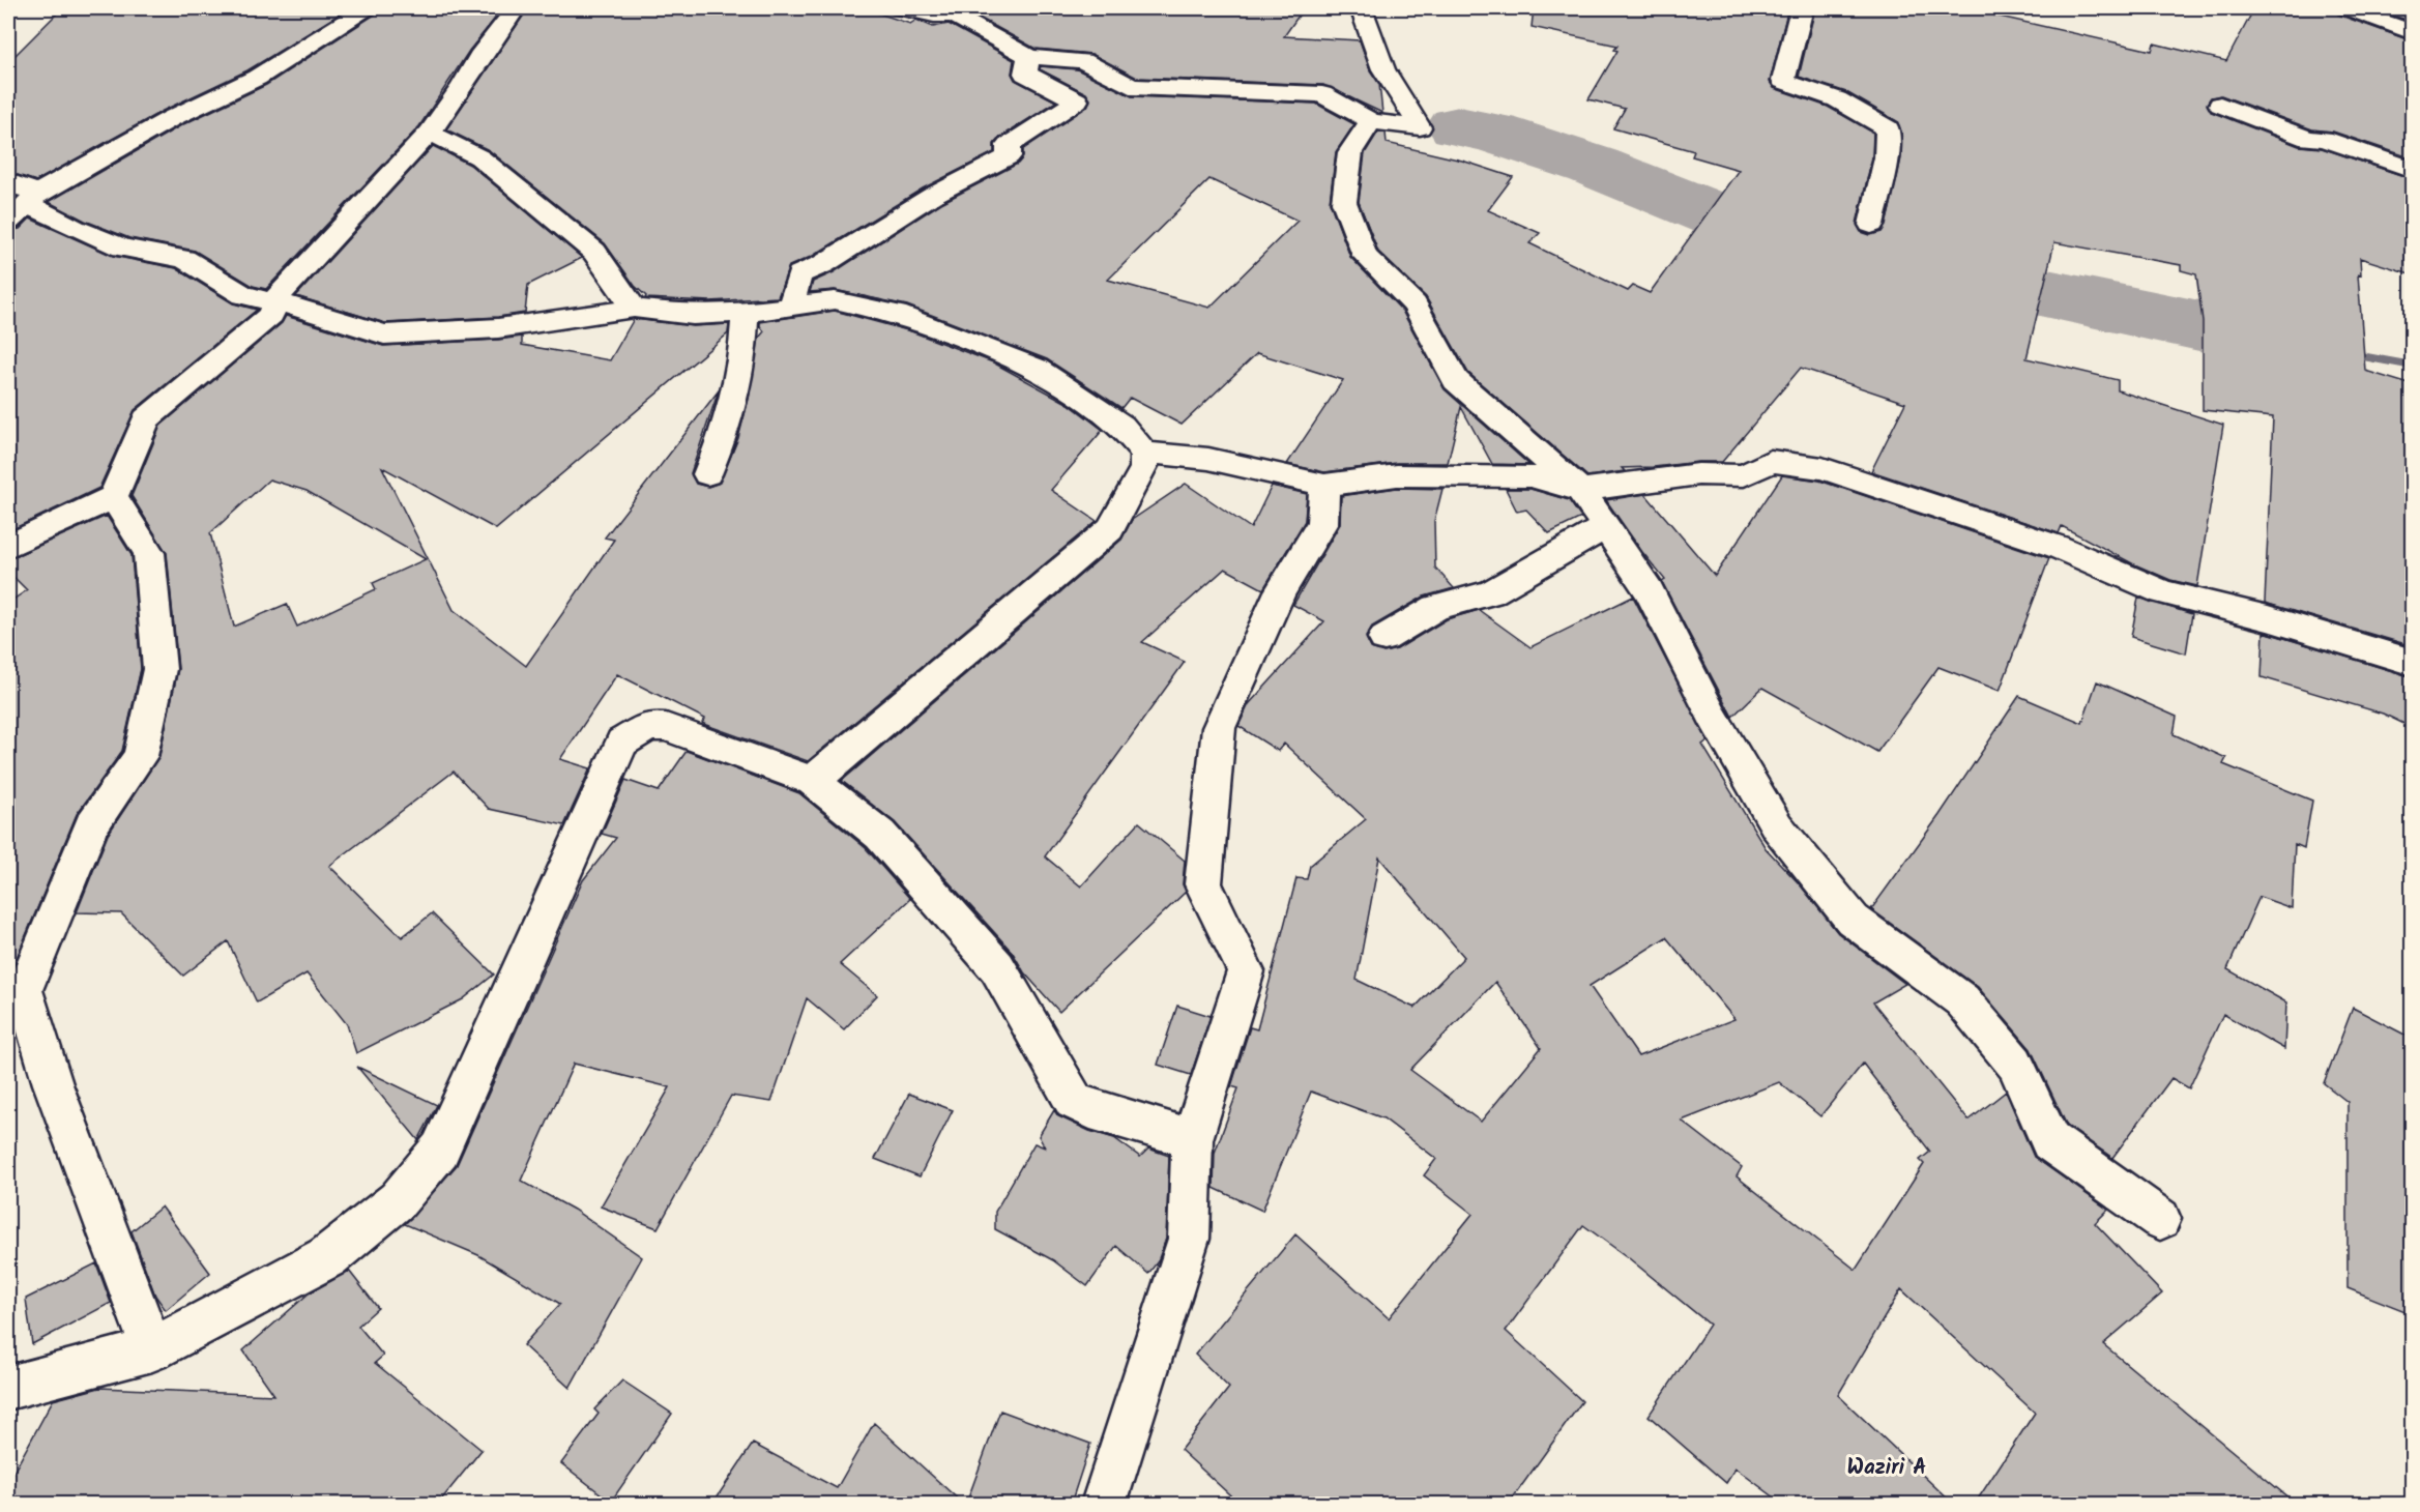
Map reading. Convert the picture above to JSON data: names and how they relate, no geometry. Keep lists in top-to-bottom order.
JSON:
{
  "districts": ["Waziri A"]
}
